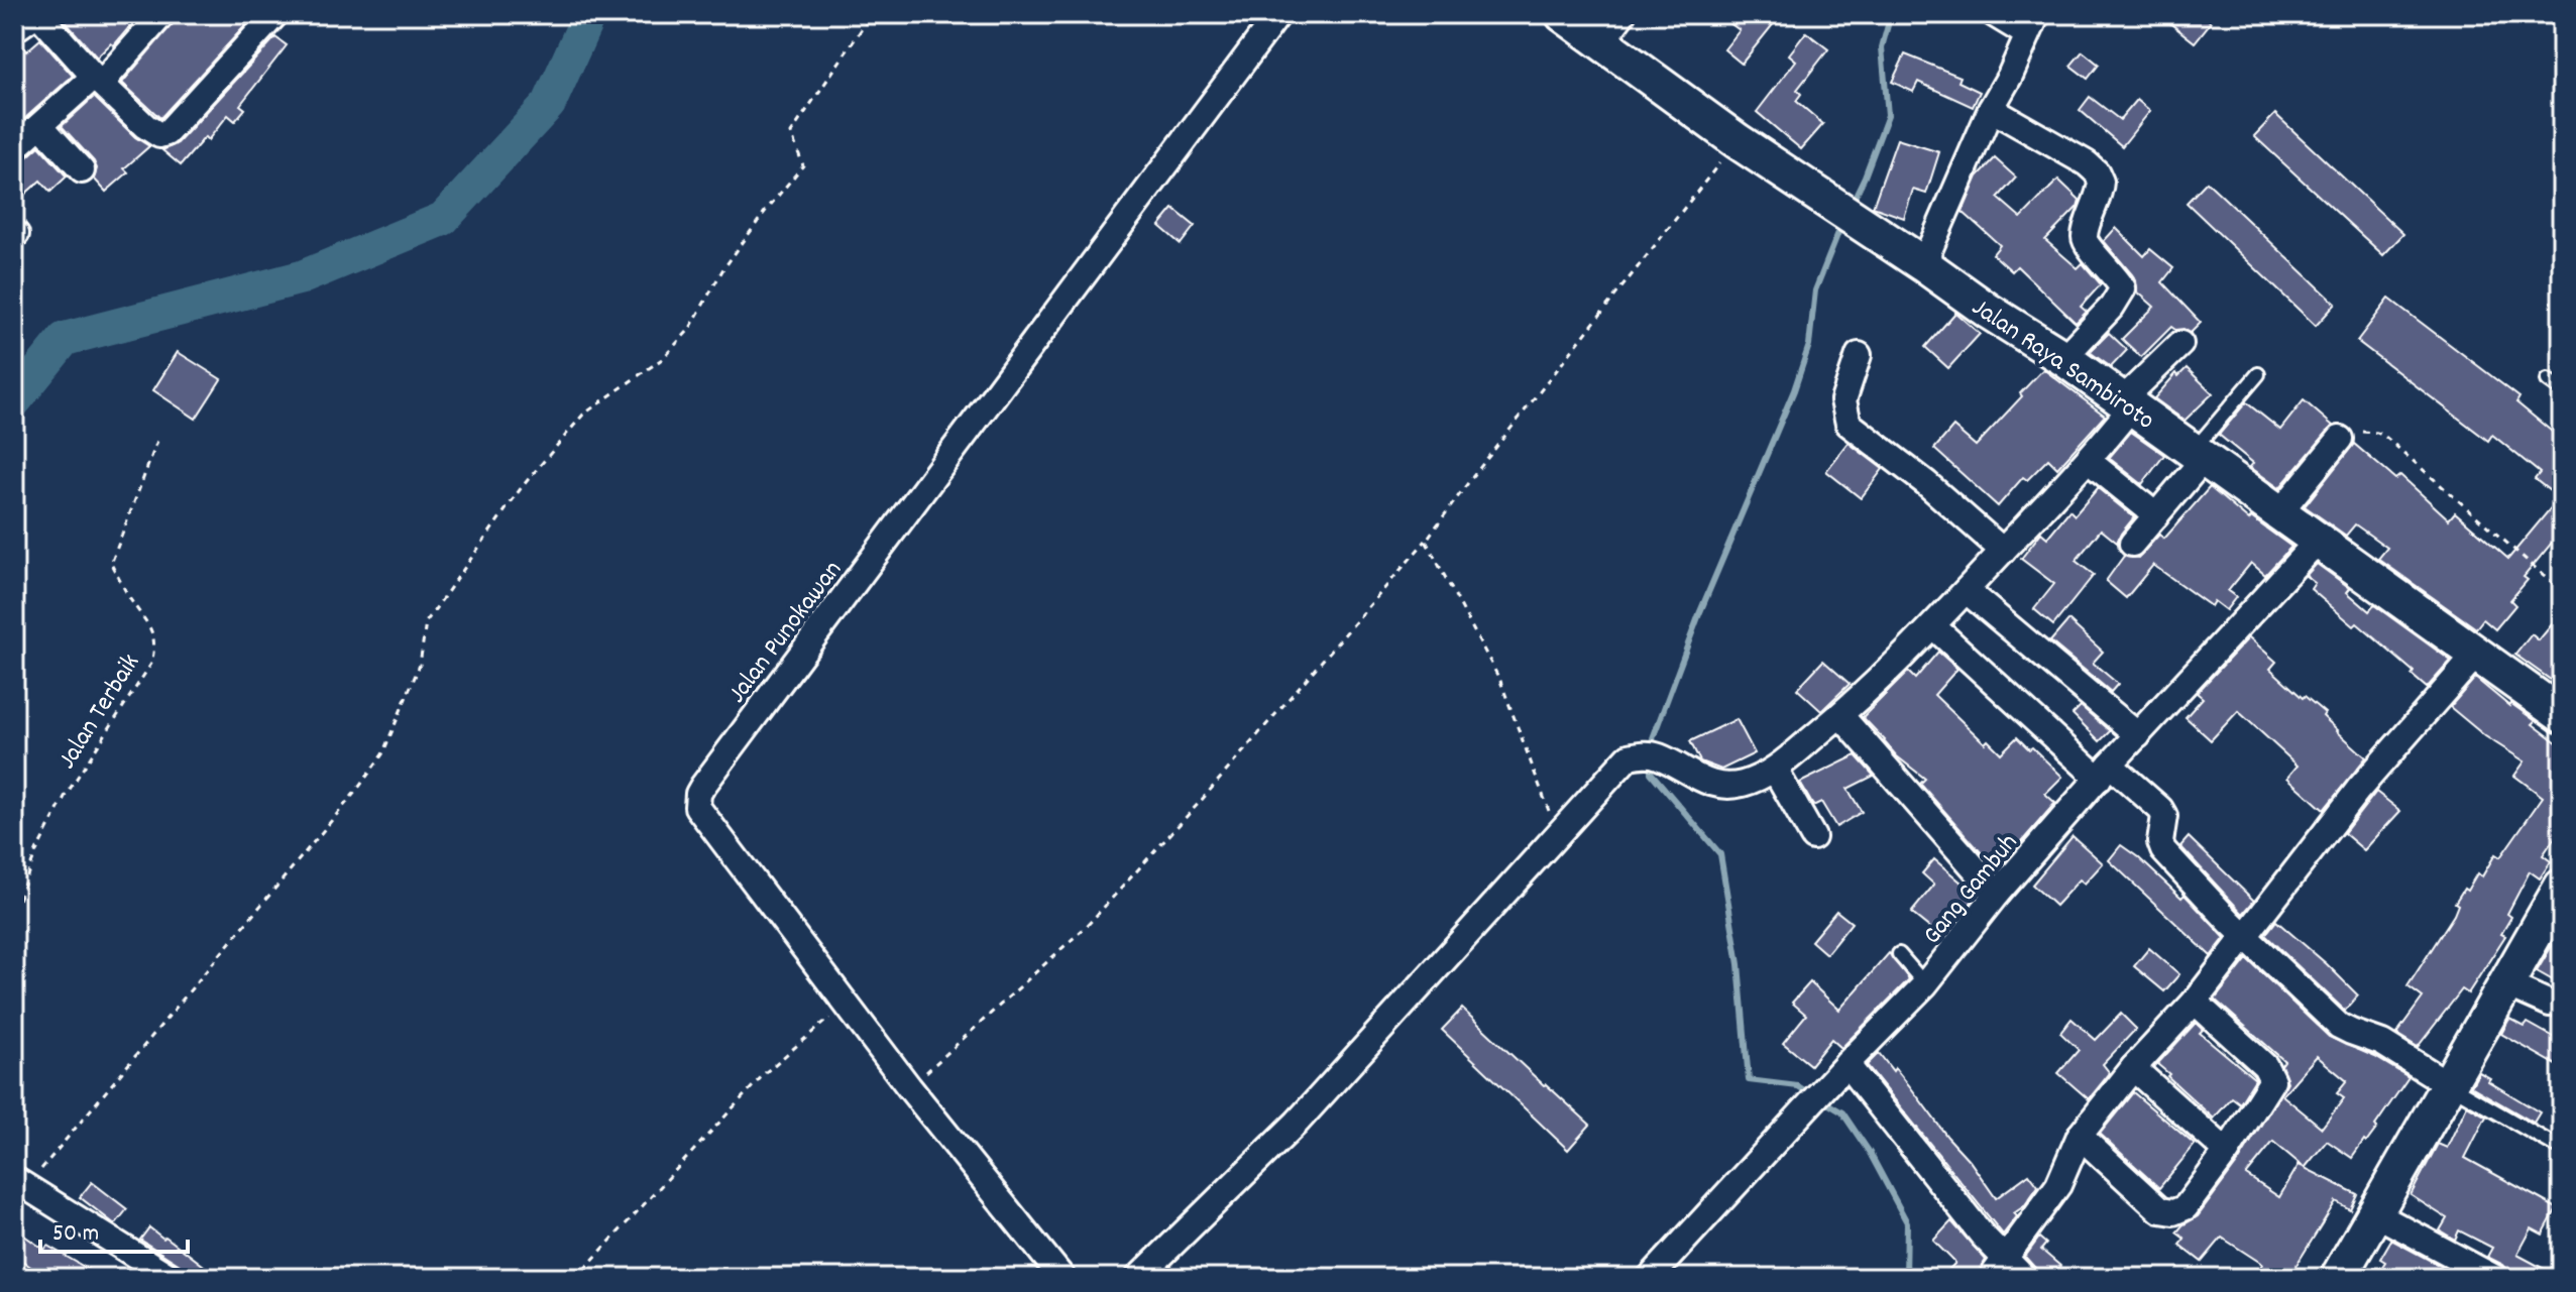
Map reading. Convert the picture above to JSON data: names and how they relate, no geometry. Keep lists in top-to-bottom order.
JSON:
{
  "streets": {
    "street": ["Jalan Raya Sambiroto", "Jalan Punokawan", "Gang Gambuh"],
    "path": ["Jalan Terbaik"]
  },
  "crossings": [
    ["Jalan Raya Sambiroto", "Gang Gambuh"]
  ],
  "scale_bar": "50 m"
}
